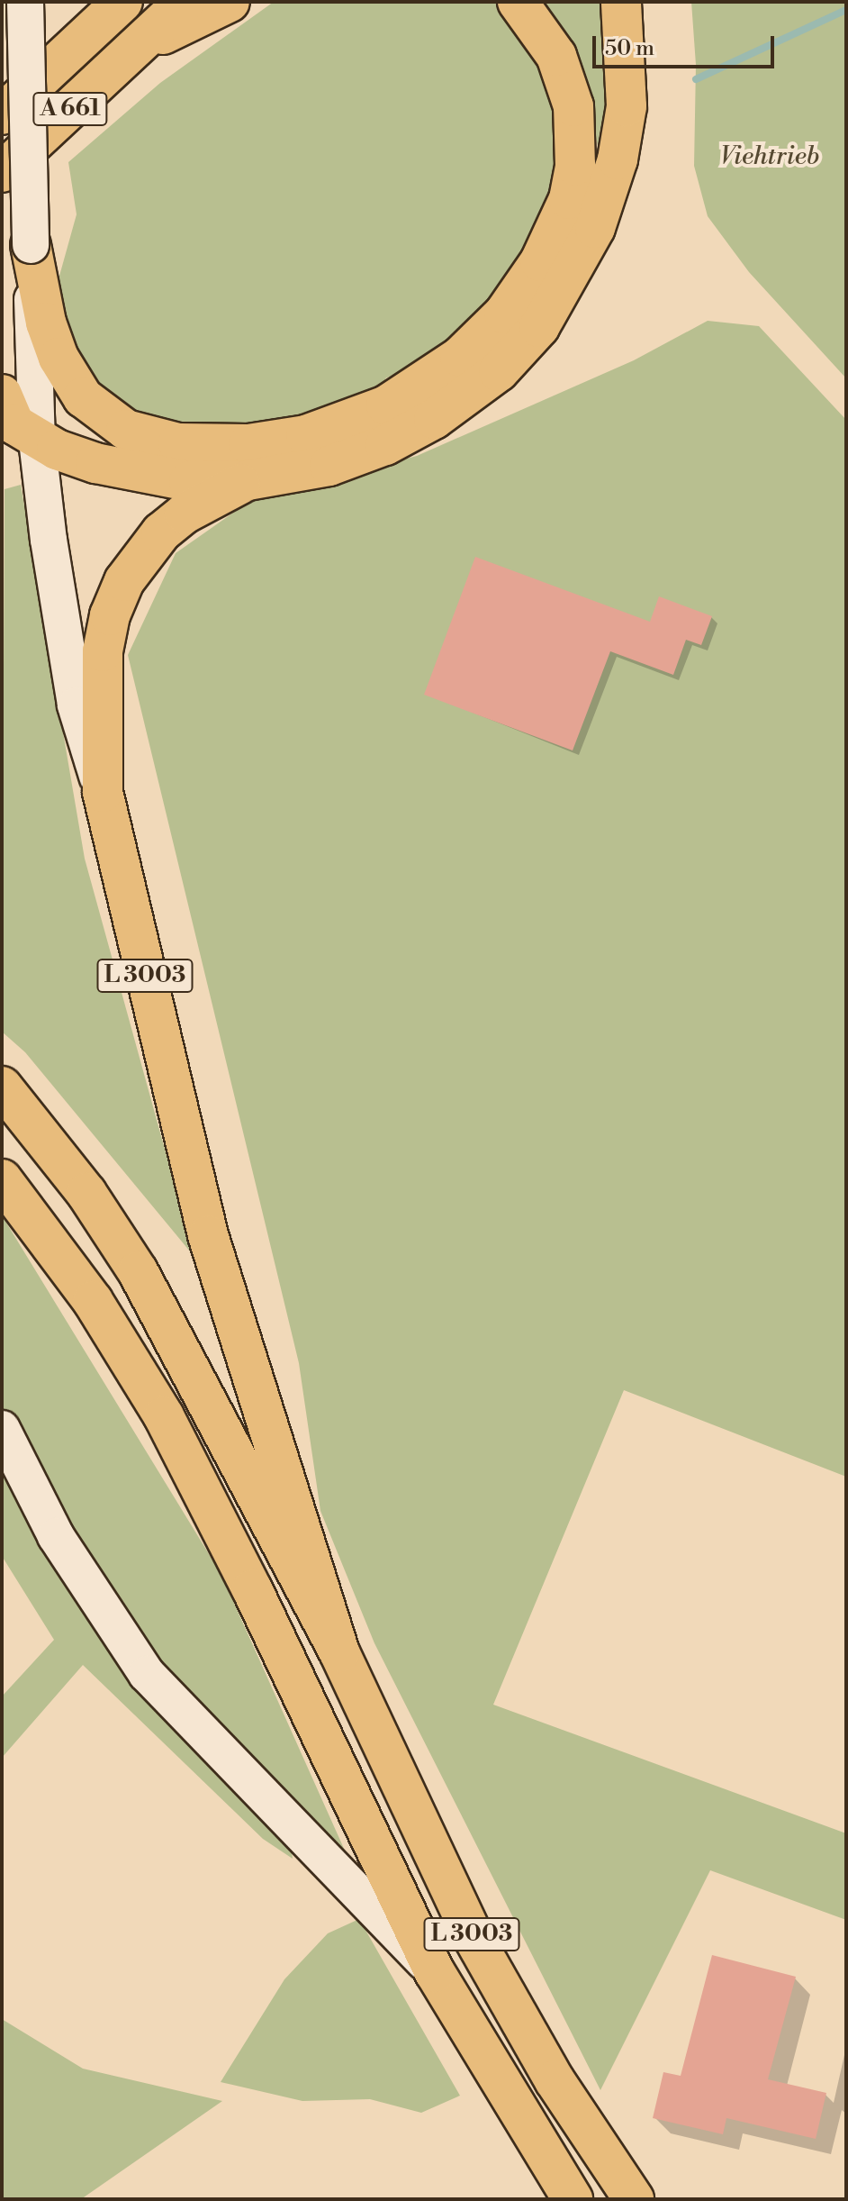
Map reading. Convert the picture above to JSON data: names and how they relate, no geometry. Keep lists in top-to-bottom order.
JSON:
{
  "streets": {
    "main road": ["A 661", "L 3003"]
  },
  "parks": ["Viehtrieb"],
  "scale_bar": "50 m"
}
